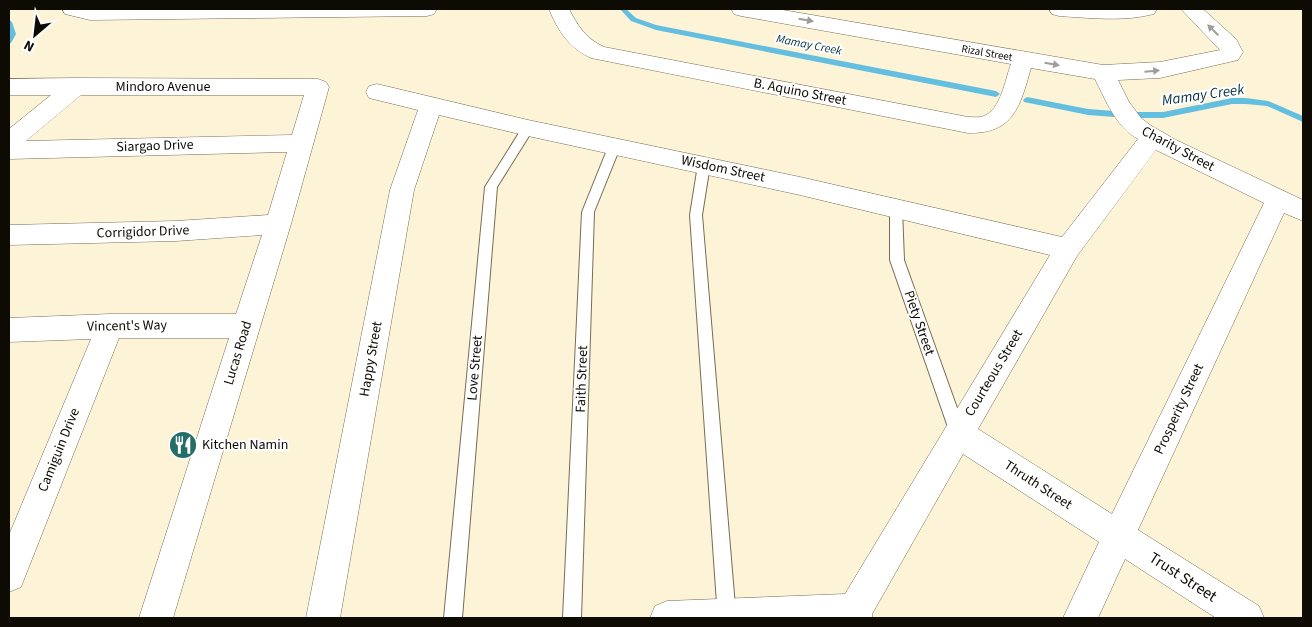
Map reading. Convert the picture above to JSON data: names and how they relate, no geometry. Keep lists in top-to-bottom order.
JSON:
{
  "streets": {
    "street": [
      "Rizal Street",
      "Mindoro Avenue",
      "B. Aquino Street",
      "Siargao Drive",
      "Charity Street",
      "Wisdom Street",
      "Corrigidor Drive",
      "Vincent's Way",
      "Lucas Road",
      "Happy Street",
      "Courteous Street",
      "Prosperity Street",
      "Camiguin Drive",
      "Thruth Street",
      "Trust Street"
    ],
    "lane": ["Piety Street", "Love Street", "Faith Street"]
  },
  "crossings": [
    ["Rizal Street", "B. Aquino Street"],
    ["Rizal Street", "Charity Street"],
    ["Mindoro Avenue", "Lucas Road"],
    ["Siargao Drive", "Lucas Road"],
    ["Charity Street", "Courteous Street"],
    ["Charity Street", "Prosperity Street"],
    ["Wisdom Street", "Piety Street"],
    ["Wisdom Street", "Happy Street"],
    ["Wisdom Street", "Love Street"],
    ["Wisdom Street", "Courteous Street"],
    ["Wisdom Street", "Faith Street"],
    ["Corrigidor Drive", "Lucas Road"],
    ["Piety Street", "Courteous Street"],
    ["Piety Street", "Thruth Street"],
    ["Vincent's Way", "Lucas Road"],
    ["Vincent's Way", "Camiguin Drive"],
    ["Courteous Street", "Thruth Street"],
    ["Prosperity Street", "Thruth Street"],
    ["Prosperity Street", "Trust Street"],
    ["Thruth Street", "Trust Street"]
  ],
  "one_way": ["Rizal Street"],
  "water": ["Mamay Creek"],
  "places": {
    "restaurant": ["Kitchen Namin"]
  },
  "north": "bottom left"
}
